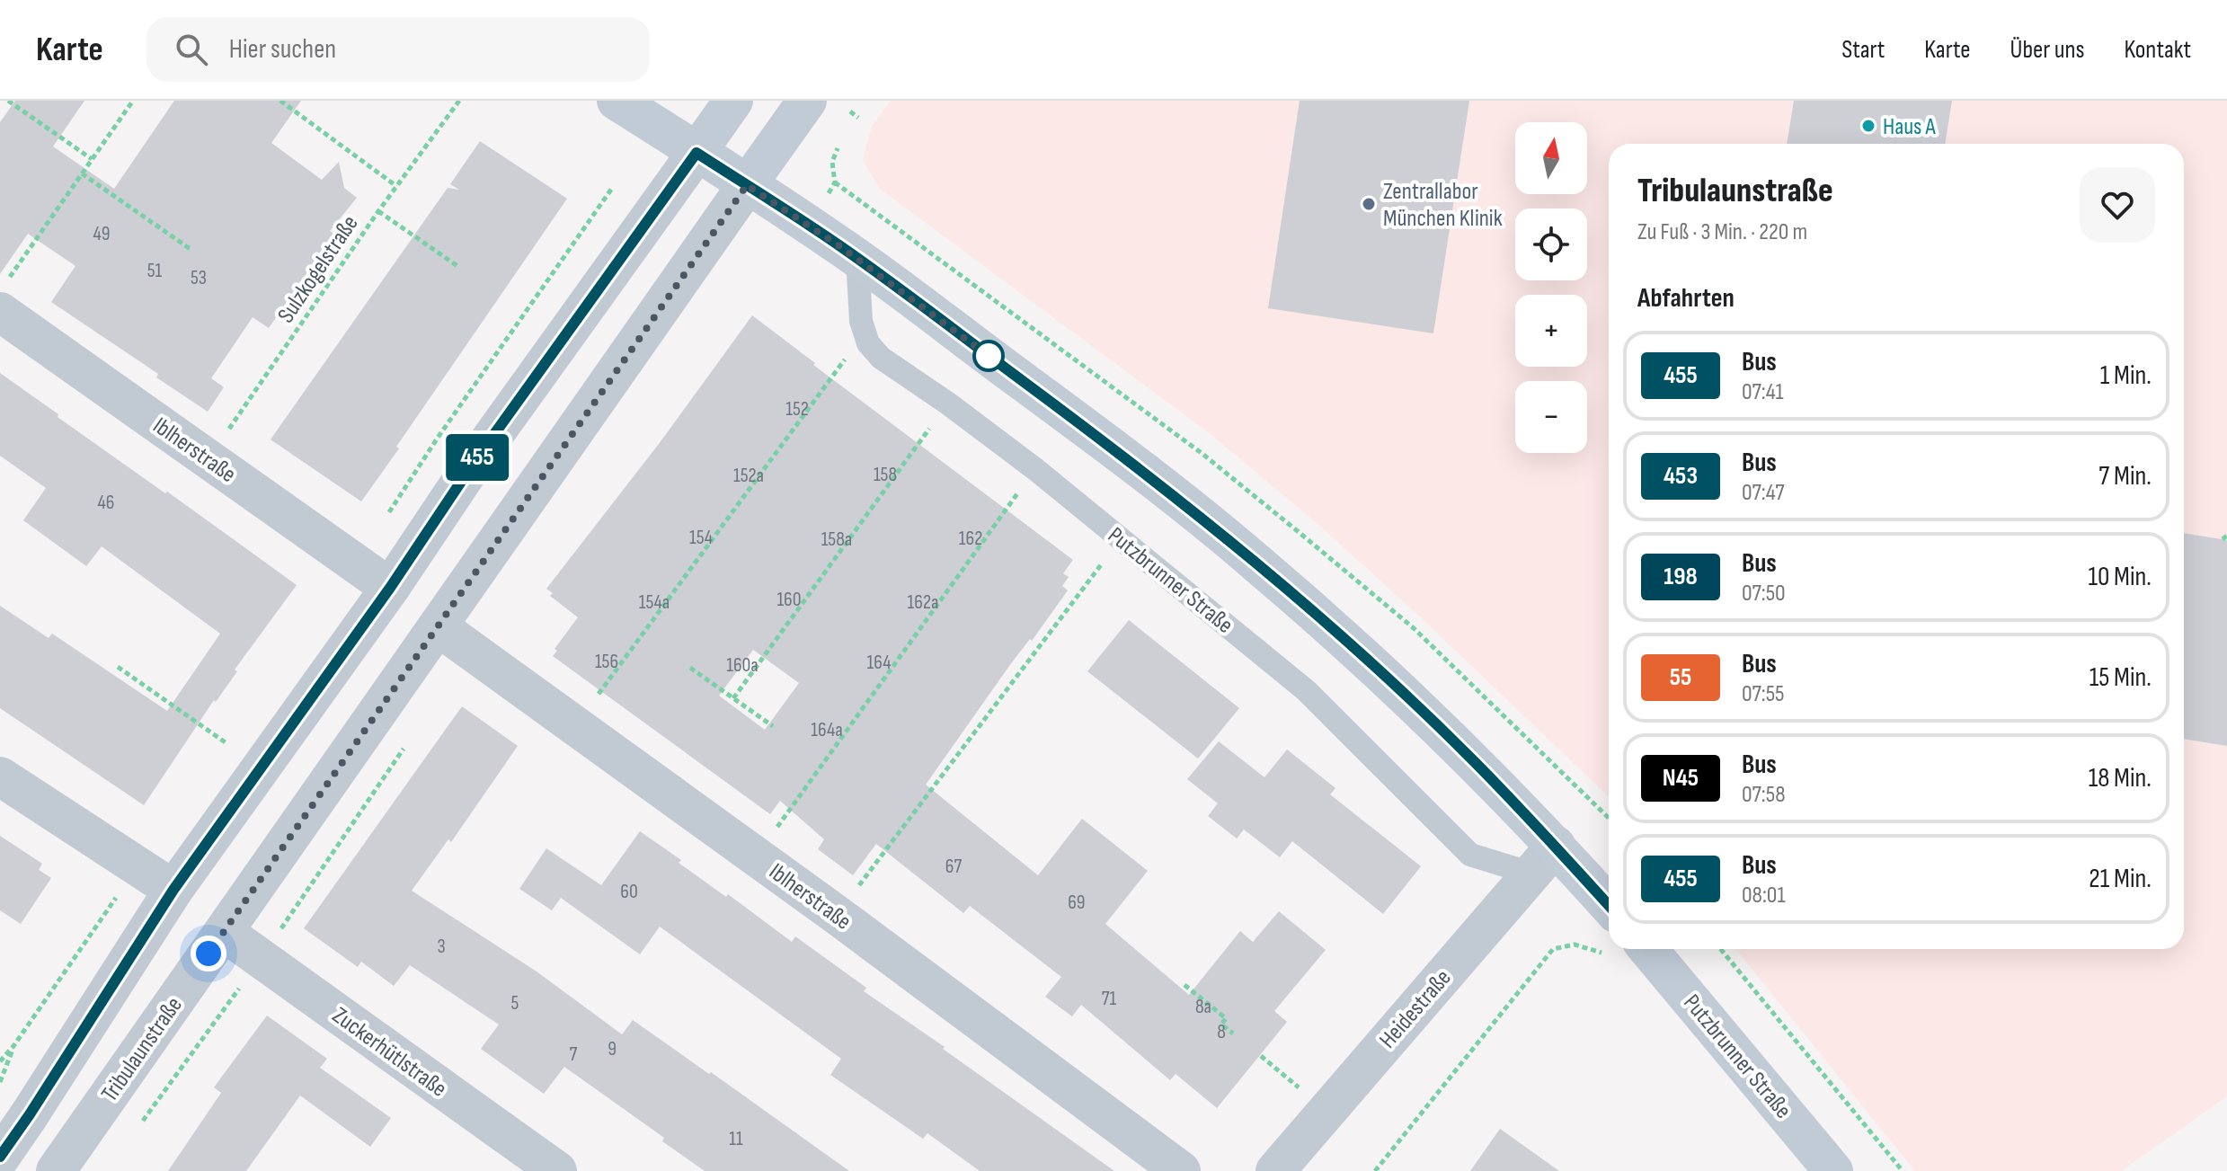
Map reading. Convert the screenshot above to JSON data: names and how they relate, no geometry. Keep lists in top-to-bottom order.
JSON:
{
  "streets": {
    "main road": ["Putzbrunner Straße"],
    "street": [
      "Iblherstraße",
      "Heidestraße",
      "Tribulaunstraße",
      "Zuckerhütlstraße"
    ],
    "path": ["Sulzkogelstraße"]
  },
  "crossings": [
    ["Sulzkogelstraße", "Iblherstraße"],
    ["Iblherstraße", "Tribulaunstraße"],
    ["Putzbrunner Straße", "Heidestraße"],
    ["Tribulaunstraße", "Zuckerhütlstraße"]
  ],
  "places": ["Haus A", "Zentrallabor München Klinik"],
  "lines": ["bus line 455"],
  "house_numbers": [
    "49",
    "51",
    "53",
    "152",
    "158",
    "152a",
    "46",
    "154",
    "162",
    "158a",
    "160",
    "154a",
    "162a",
    "156",
    "164",
    "160a",
    "164a",
    "67",
    "60",
    "69",
    "3",
    "71",
    "5",
    "8a",
    "8",
    "9",
    "7",
    "11"
  ],
  "north": "top",
  "page": {
    "header": "Karte",
    "search": "Hier suchen",
    "nav": [
      "Start",
      "Karte",
      "Über uns",
      "Kontakt"
    ],
    "on_map": "455",
    "map_buttons": ["+", "−"],
    "heading": [
      ["Tribulaunstraße", "Zu Fuß · 3 Min. · 220 m"],
      "Abfahrten"
    ],
    "list": [
      {
        "mark": "455",
        "name": "Bus",
        "note": "07:41",
        "value": "1 Min."
      },
      {
        "mark": "453",
        "name": "Bus",
        "note": "07:47",
        "value": "7 Min."
      },
      {
        "mark": "198",
        "name": "Bus",
        "note": "07:50",
        "value": "10 Min."
      },
      {
        "mark": "55",
        "name": "Bus",
        "note": "07:55",
        "value": "15 Min."
      },
      {
        "mark": "N45",
        "name": "Bus",
        "note": "07:58",
        "value": "18 Min."
      },
      {
        "mark": "455",
        "name": "Bus",
        "note": "08:01",
        "value": "21 Min."
      }
    ]
  }
}
